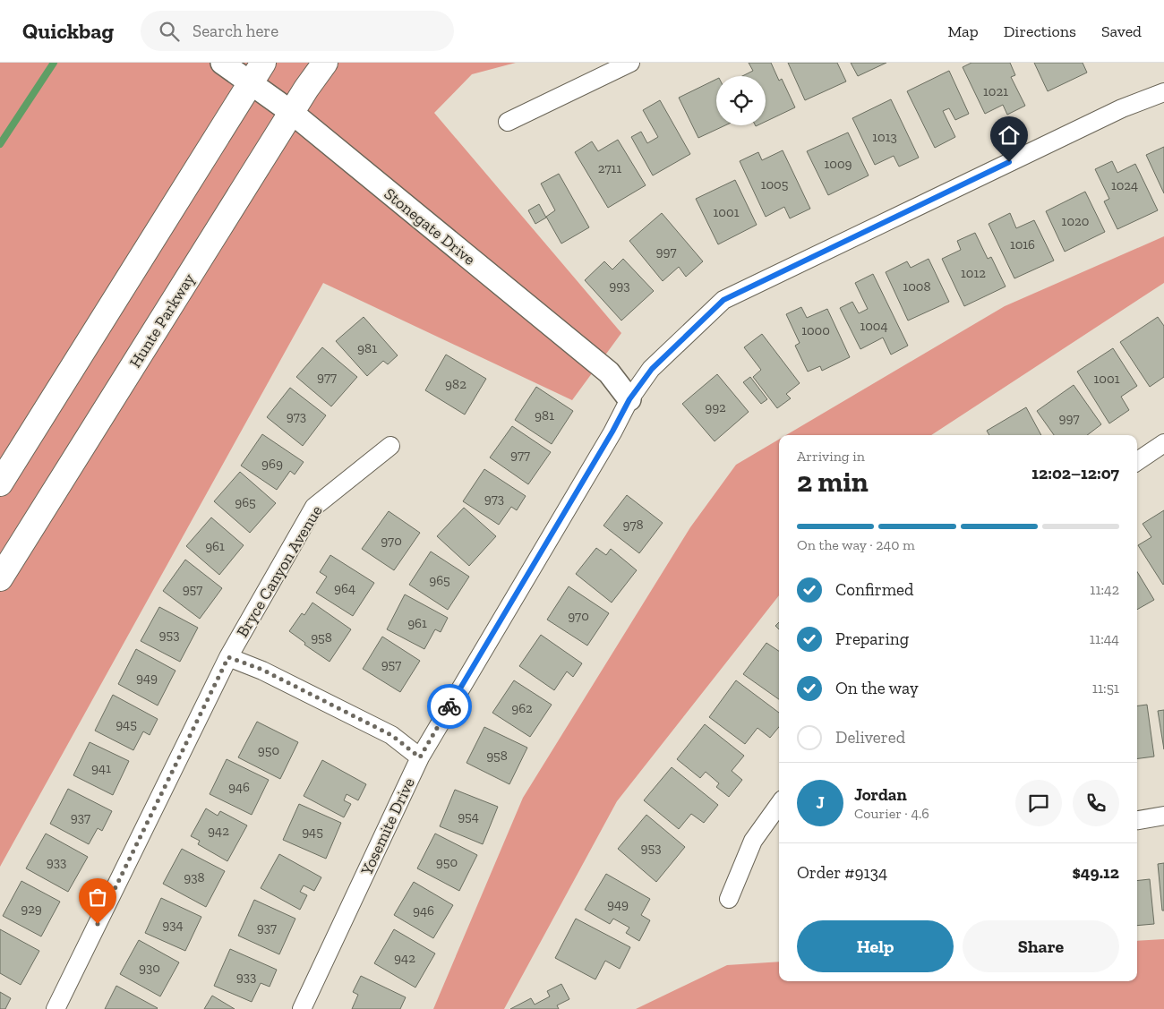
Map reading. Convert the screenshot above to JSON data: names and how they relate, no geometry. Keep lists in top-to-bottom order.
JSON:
{
  "streets": {
    "main road": ["Hunte Parkway"],
    "street": ["Stonegate Drive", "Bryce Canyon Avenue", "Yosemite Drive"]
  },
  "crossings": [
    ["Stonegate Drive", "Hunte Parkway"],
    ["Stonegate Drive", "Yosemite Drive"]
  ],
  "house_numbers": [
    "1021",
    "1013",
    "1009",
    "2711",
    "1005",
    "1024",
    "1001",
    "1020",
    "1016",
    "997",
    "1012",
    "993",
    "1008",
    "1004",
    "1000",
    "981",
    "977",
    "1001",
    "982",
    "992",
    "981",
    "973",
    "997",
    "977",
    "969",
    "973",
    "965",
    "978",
    "970",
    "961",
    "965",
    "964",
    "957",
    "970",
    "961",
    "953",
    "958",
    "957",
    "949",
    "962",
    "945",
    "950",
    "958",
    "941",
    "946",
    "954",
    "937",
    "942",
    "945",
    "953",
    "933",
    "950",
    "938",
    "949",
    "929",
    "946",
    "934",
    "937",
    "942",
    "930",
    "933"
  ],
  "page": {
    "header": "Quickbag",
    "search": "Search here",
    "nav": ["Map", "Directions", "Saved"],
    "heading": ["2 min", "Arriving in", "12:02–12:07"],
    "panel": [
      "Jordan",
      "Courier · 4.6",
      "Order #9134",
      "$49.12"
    ],
    "bar": "On the way · 240 m",
    "list": [
      ["Confirmed", "11:42"],
      ["Preparing", "11:44"],
      ["On the way", "11:51"],
      "Delivered"
    ],
    "round": "J",
    "buttons": ["Help", "Share"]
  }
}
